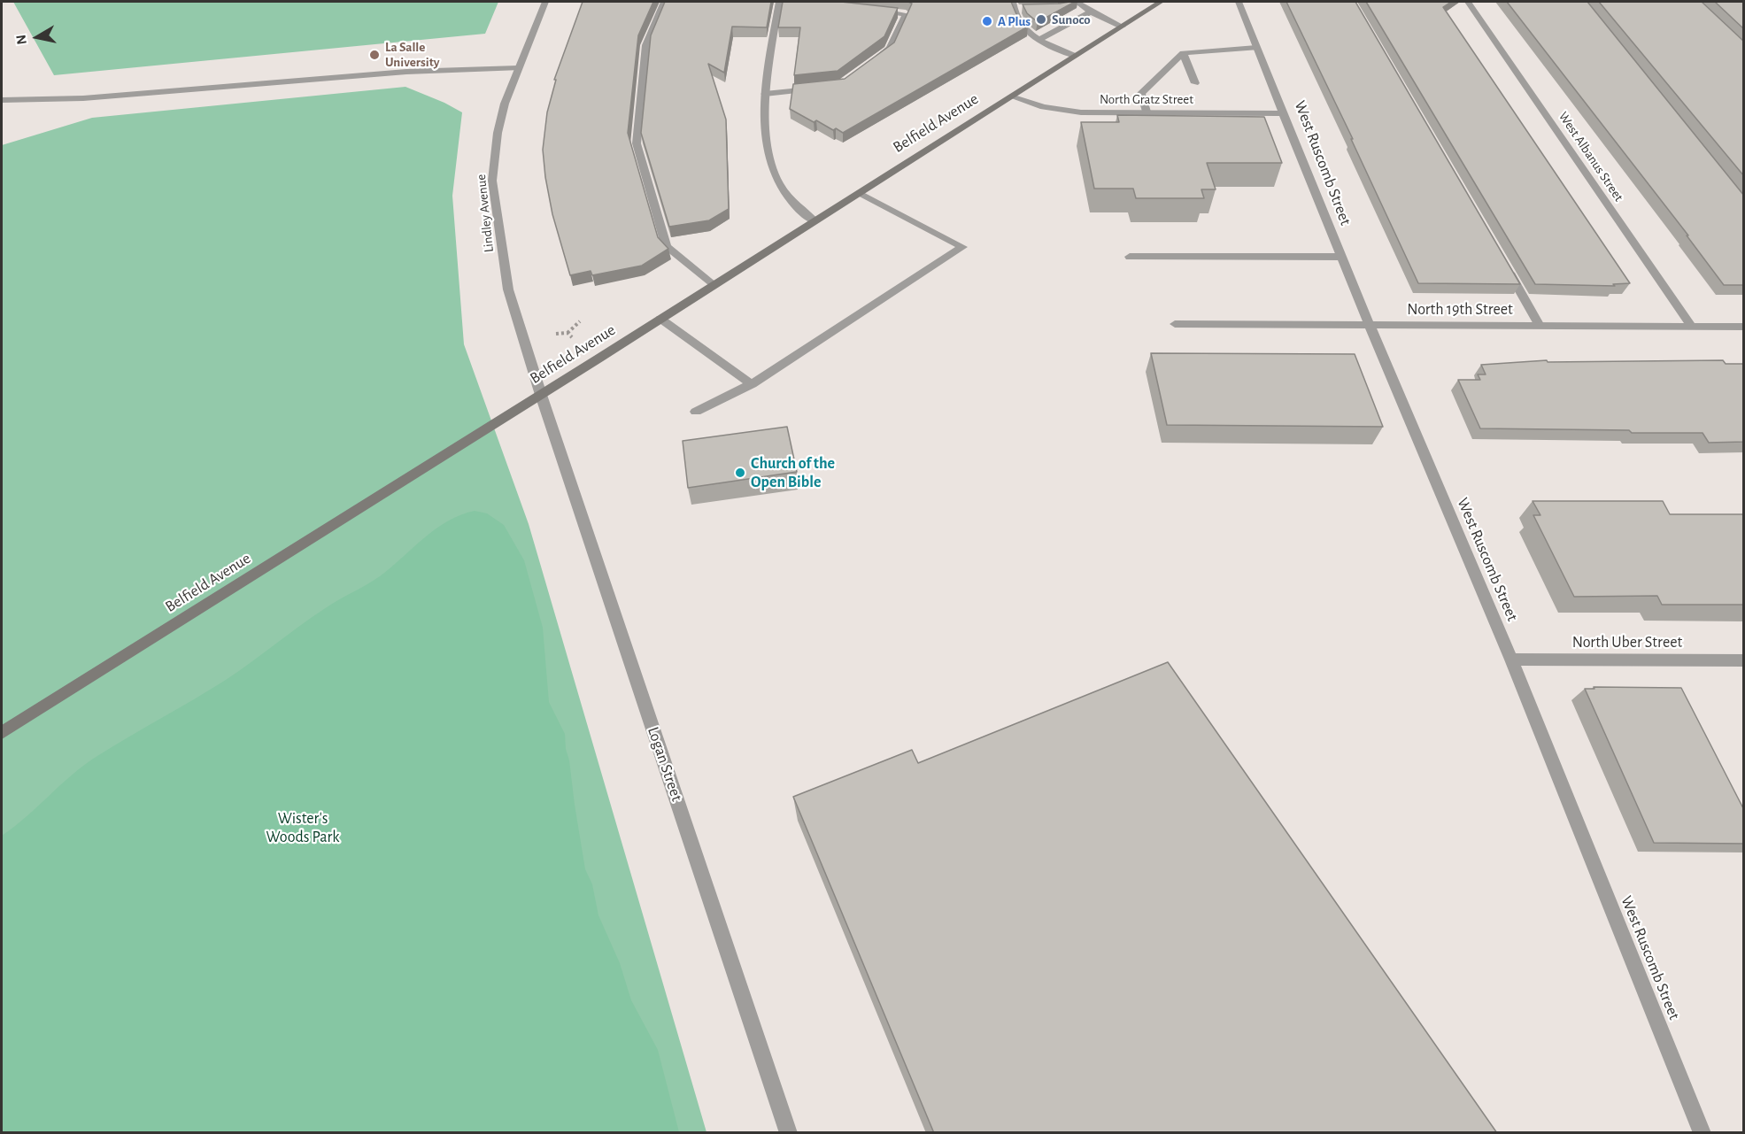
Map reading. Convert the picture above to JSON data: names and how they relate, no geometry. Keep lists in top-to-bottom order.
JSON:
{
  "streets": {
    "street": [
      "North Gratz Street",
      "Belfield Avenue",
      "West Albanus Street",
      "West Ruscomb Street",
      "Lindley Avenue",
      "North 19th Street",
      "North Uber Street",
      "Logan Street"
    ]
  },
  "crossings": [
    ["North Gratz Street", "Belfield Avenue"],
    ["North Gratz Street", "West Ruscomb Street"],
    ["Belfield Avenue", "Lindley Avenue"],
    ["Belfield Avenue", "Logan Street"],
    ["West Albanus Street", "North 19th Street"],
    ["West Ruscomb Street", "North 19th Street"],
    ["West Ruscomb Street", "North Uber Street"],
    ["Lindley Avenue", "Logan Street"]
  ],
  "parks": ["Wister's Woods Park"],
  "places": [
    "Sunoco",
    "A Plus",
    "La Salle University",
    "Church of the Open Bible"
  ],
  "north": "left"
}
